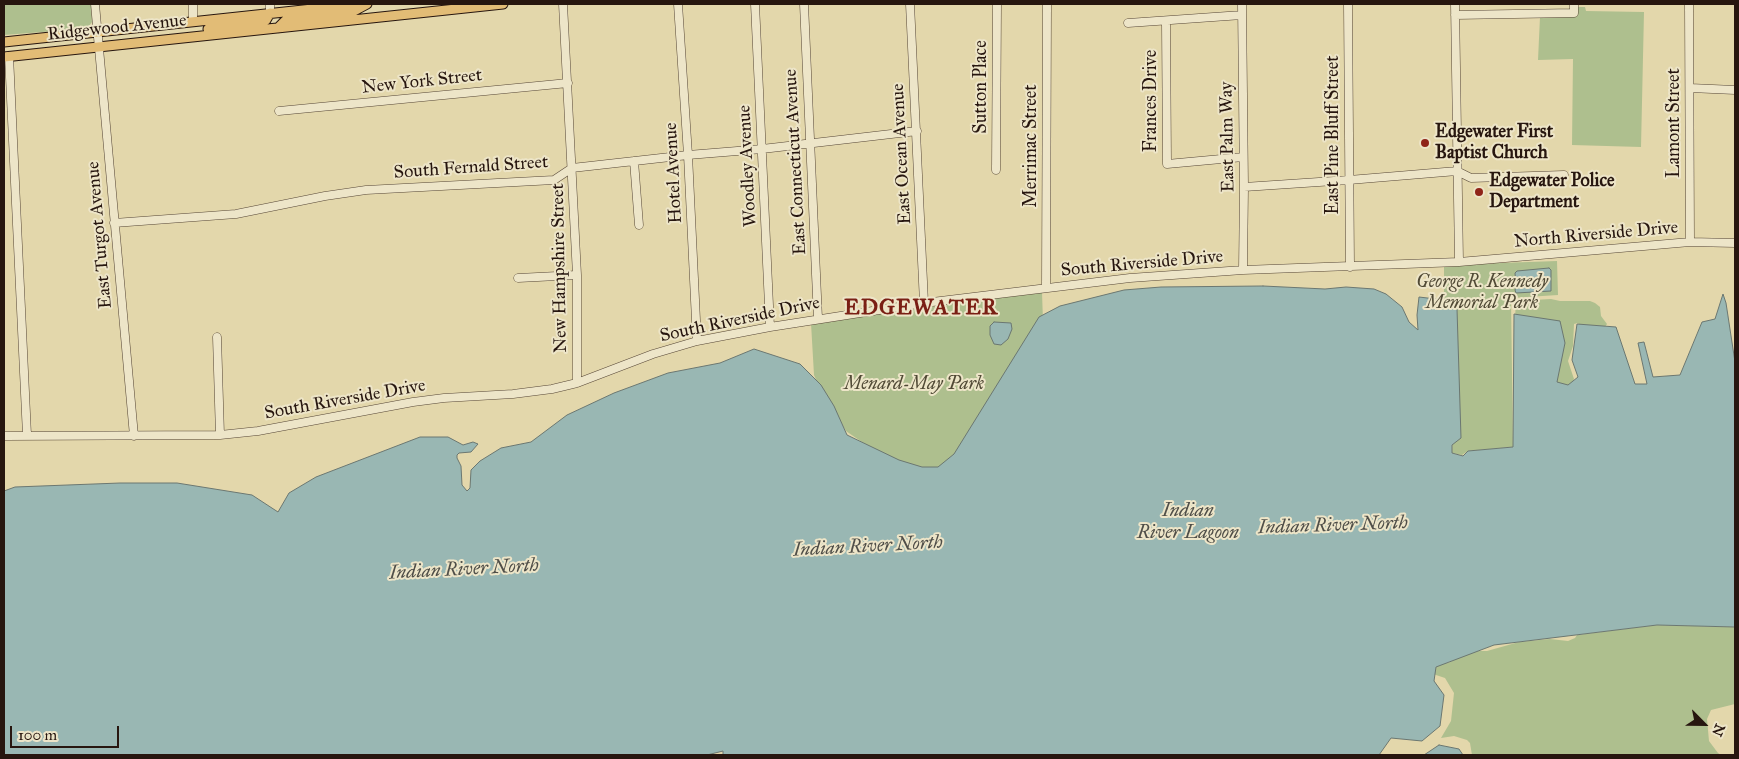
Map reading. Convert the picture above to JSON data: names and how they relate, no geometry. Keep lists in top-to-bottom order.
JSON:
{
  "streets": {
    "main road": ["Ridgewood Avenue"],
    "street": [
      "New York Street",
      "Sutton Place",
      "Frances Drive",
      "Lamont Street",
      "East Pine Bluff Street",
      "East Palm Way",
      "Merrimac Street",
      "East Ocean Avenue",
      "East Connecticut Avenue",
      "Woodley Avenue",
      "South Fernald Street",
      "Hotel Avenue",
      "East Turgot Avenue",
      "North Riverside Drive",
      "South Riverside Drive",
      "New Hampshire Street"
    ]
  },
  "crossings": [
    ["Ridgewood Avenue", "East Turgot Avenue"],
    ["New York Street", "New Hampshire Street"],
    ["Frances Drive", "East Palm Way"],
    ["Lamont Street", "North Riverside Drive"],
    ["East Pine Bluff Street", "South Riverside Drive"],
    ["East Palm Way", "South Riverside Drive"],
    ["Merrimac Street", "South Riverside Drive"],
    ["East Ocean Avenue", "South Fernald Street"],
    ["East Ocean Avenue", "South Riverside Drive"],
    ["East Connecticut Avenue", "South Fernald Street"],
    ["East Connecticut Avenue", "South Riverside Drive"],
    ["Woodley Avenue", "South Fernald Street"],
    ["Woodley Avenue", "South Riverside Drive"],
    ["South Fernald Street", "Hotel Avenue"],
    ["South Fernald Street", "East Turgot Avenue"],
    ["South Fernald Street", "New Hampshire Street"],
    ["Hotel Avenue", "South Riverside Drive"],
    ["East Turgot Avenue", "South Riverside Drive"],
    ["North Riverside Drive", "South Riverside Drive"],
    ["South Riverside Drive", "New Hampshire Street"]
  ],
  "districts": ["EDGEWATER"],
  "water": ["Indian River Lagoon", "Indian River North"],
  "parks": ["George R. Kennedy Memorial Park", "Menard-May Park"],
  "places": ["Edgewater First Baptist Church", "Edgewater Police Department"],
  "scale_bar": "100 m",
  "north": "bottom right"
}
